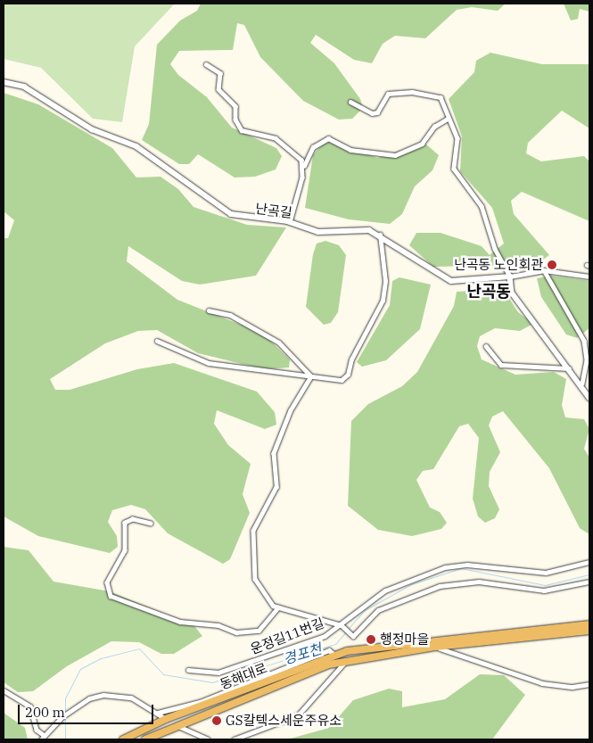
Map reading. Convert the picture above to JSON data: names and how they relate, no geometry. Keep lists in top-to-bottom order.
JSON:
{
  "streets": {
    "highway": ["동해대로"],
    "street": ["난곡길", "운정길11번길"]
  },
  "districts": ["난곡동"],
  "water": ["경포천"],
  "places": ["난곡동 노인회관", "행정마을", "GS칼텍스세운주유소"],
  "scale_bar": "200 m"
}
